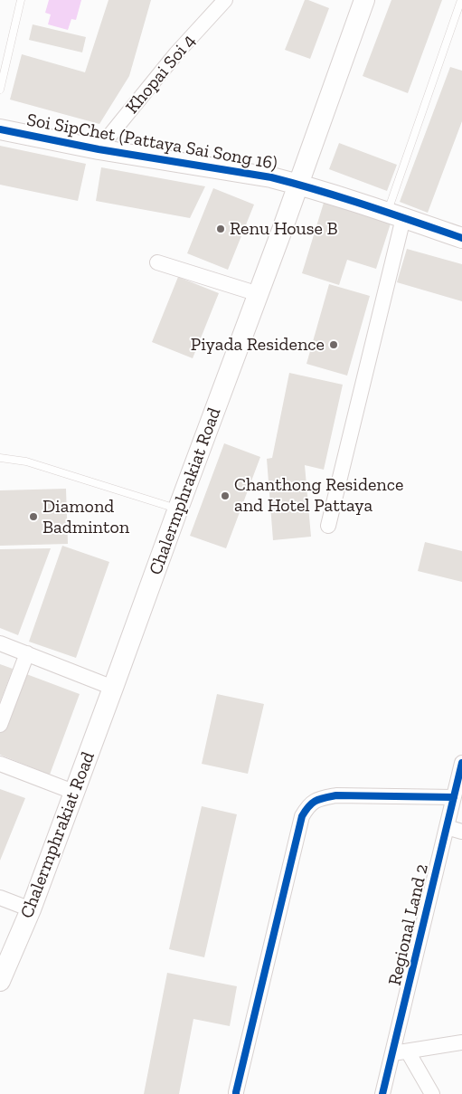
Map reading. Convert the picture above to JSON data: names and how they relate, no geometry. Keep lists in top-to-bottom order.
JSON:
{
  "streets": {
    "main road": ["Soi SipChet (Pattaya Sai Song 16)", "Chalermphrakiat Road"],
    "street": ["Khopai Soi 4", "Regional Land 2"]
  },
  "crossings": [
    ["Khopai Soi 4", "Soi SipChet (Pattaya Sai Song 16)"],
    ["Soi SipChet (Pattaya Sai Song 16)", "Chalermphrakiat Road"]
  ],
  "places": [
    "Renu House B",
    "Piyada Residence",
    "Chanthong Residence and Hotel Pattaya",
    "Diamond Badminton"
  ]
}
